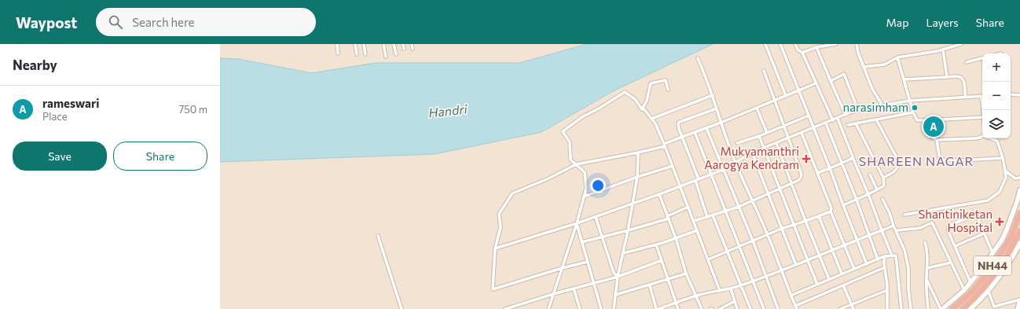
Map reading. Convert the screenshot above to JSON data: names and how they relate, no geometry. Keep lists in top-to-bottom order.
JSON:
{
  "streets": {
    "highway": ["NH44"]
  },
  "districts": ["SHAREEN NAGAR"],
  "water": ["Handri"],
  "places": {
    "other": ["narasimham"],
    "health": ["Mukyamanthri Aarogya Kendram", "Shantiniketan Hospital"]
  },
  "page": {
    "header": "Waypost",
    "search": "Search here",
    "nav": ["Map", "Layers", "Share"],
    "heading": "Nearby",
    "map_buttons": ["+", "−"],
    "list": [
      {
        "mark": "A",
        "name": "rameswari",
        "note": "Place",
        "value": "750 m"
      }
    ],
    "pins": "A",
    "buttons": ["Save", "Share"]
  }
}
